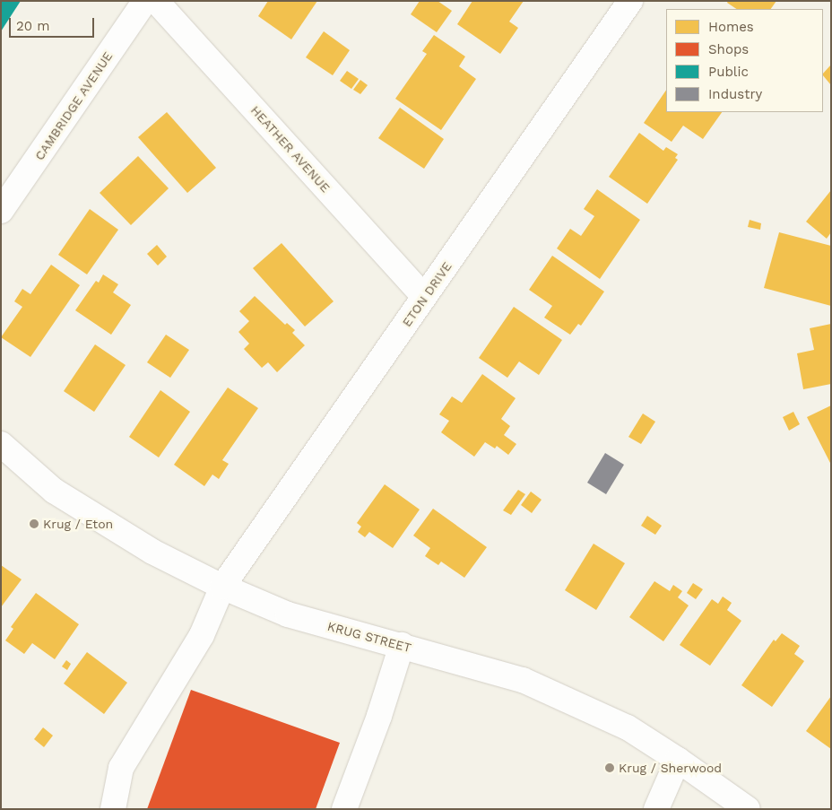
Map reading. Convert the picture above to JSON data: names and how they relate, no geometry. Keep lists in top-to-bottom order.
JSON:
{
  "streets": {
    "street": [
      "CAMBRIDGE AVENUE",
      "HEATHER AVENUE",
      "ETON DRIVE",
      "KRUG STREET"
    ]
  },
  "crossings": [
    ["HEATHER AVENUE", "ETON DRIVE"],
    ["ETON DRIVE", "KRUG STREET"]
  ],
  "places": ["Krug / Eton", "Krug / Sherwood"],
  "legend": [
    "Homes",
    "Shops",
    "Public",
    "Industry"
  ],
  "scale_bar": "20 m"
}
